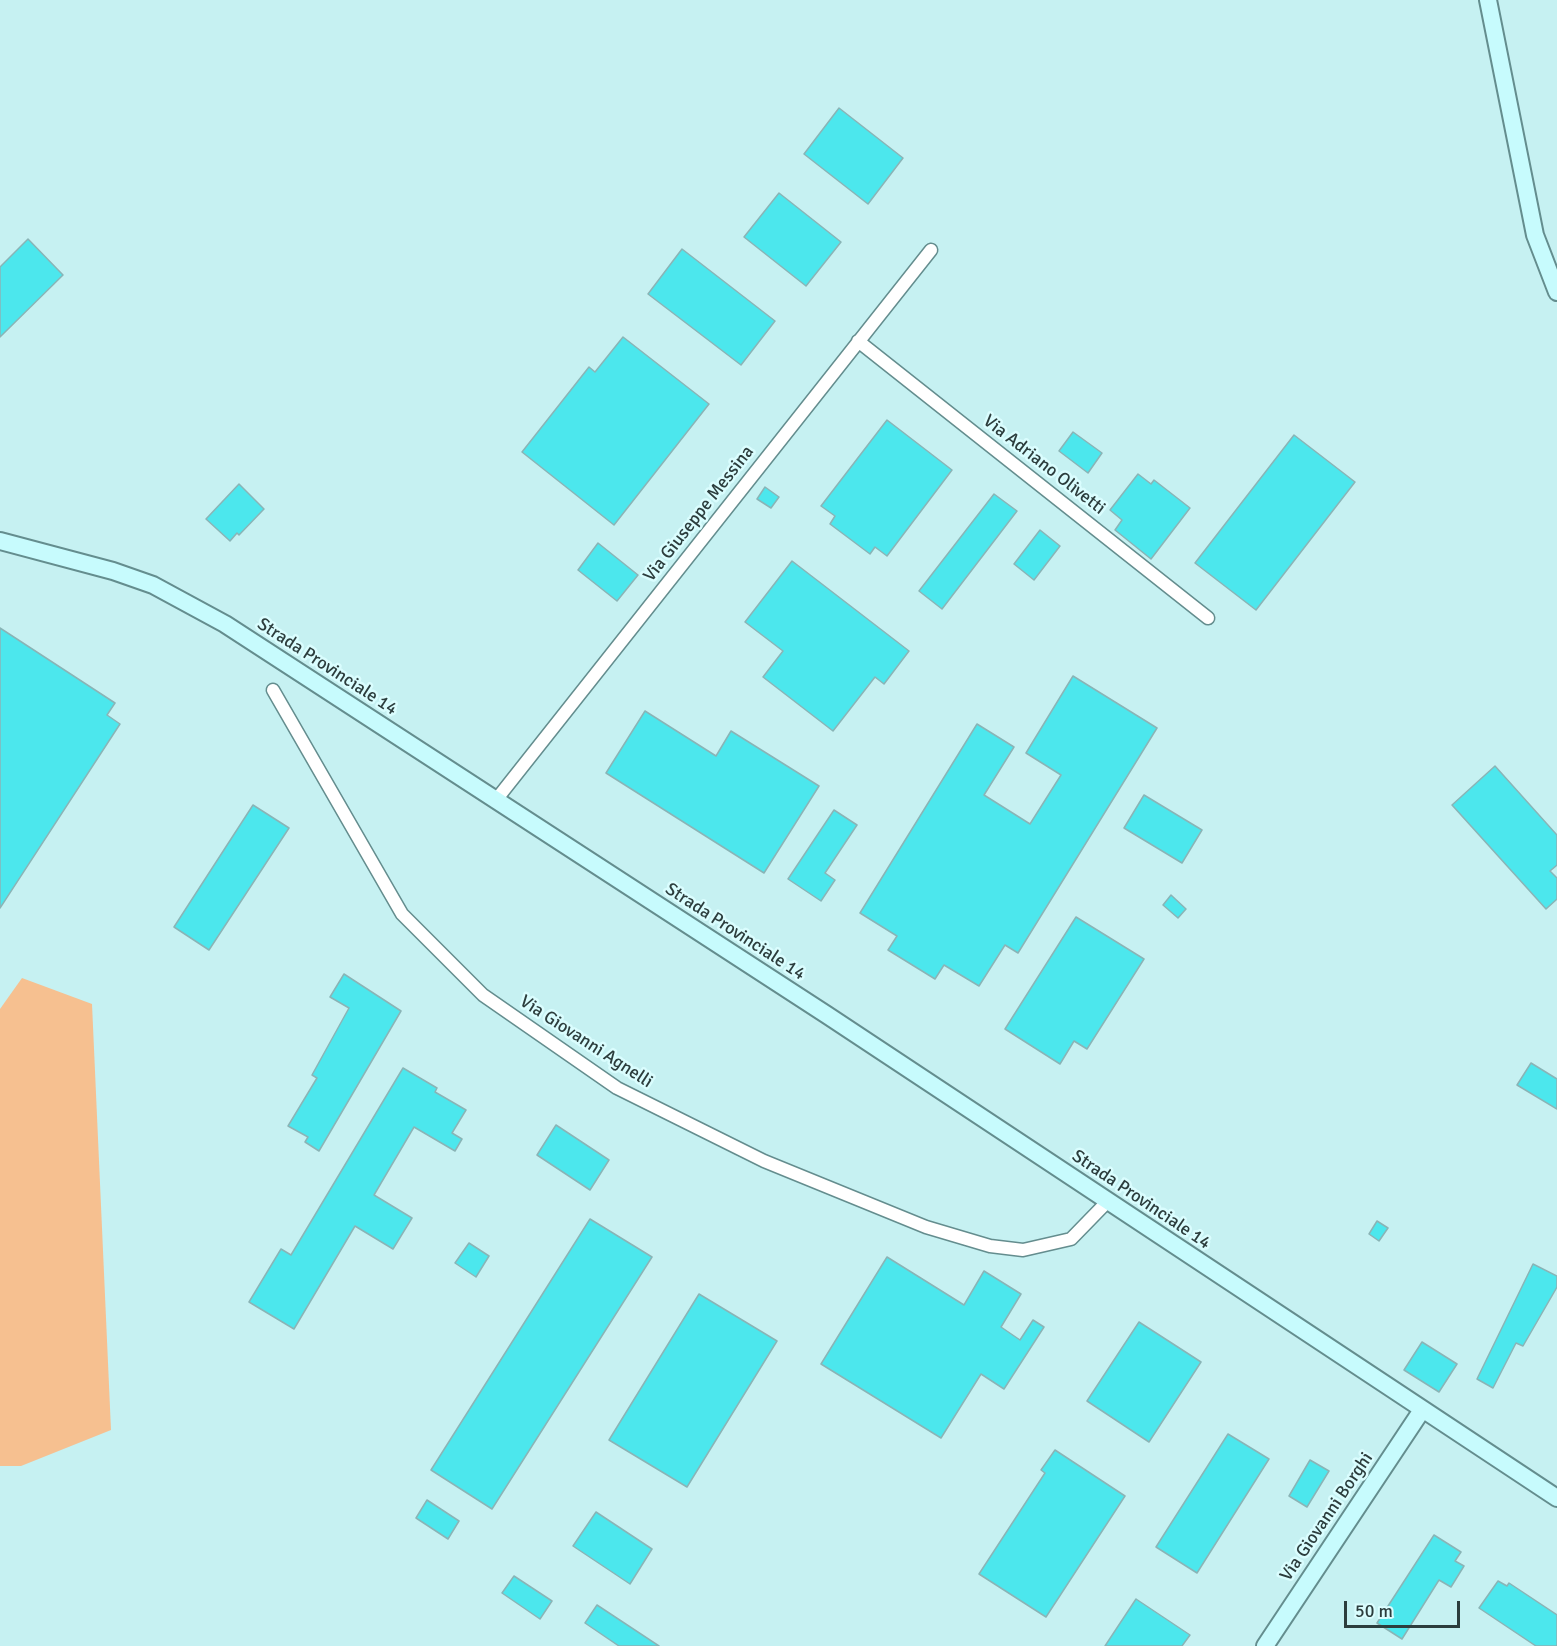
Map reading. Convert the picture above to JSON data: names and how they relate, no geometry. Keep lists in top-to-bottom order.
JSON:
{
  "streets": {
    "street": [
      "Via Adriano Olivetti",
      "Via Giuseppe Messina",
      "Strada Provinciale 14",
      "Via Giovanni Agnelli",
      "Via Giovanni Borghi"
    ]
  },
  "crossings": [
    ["Via Adriano Olivetti", "Via Giuseppe Messina"],
    ["Via Giuseppe Messina", "Strada Provinciale 14"],
    ["Strada Provinciale 14", "Via Giovanni Agnelli"],
    ["Strada Provinciale 14", "Via Giovanni Borghi"]
  ],
  "scale_bar": "50 m"
}
